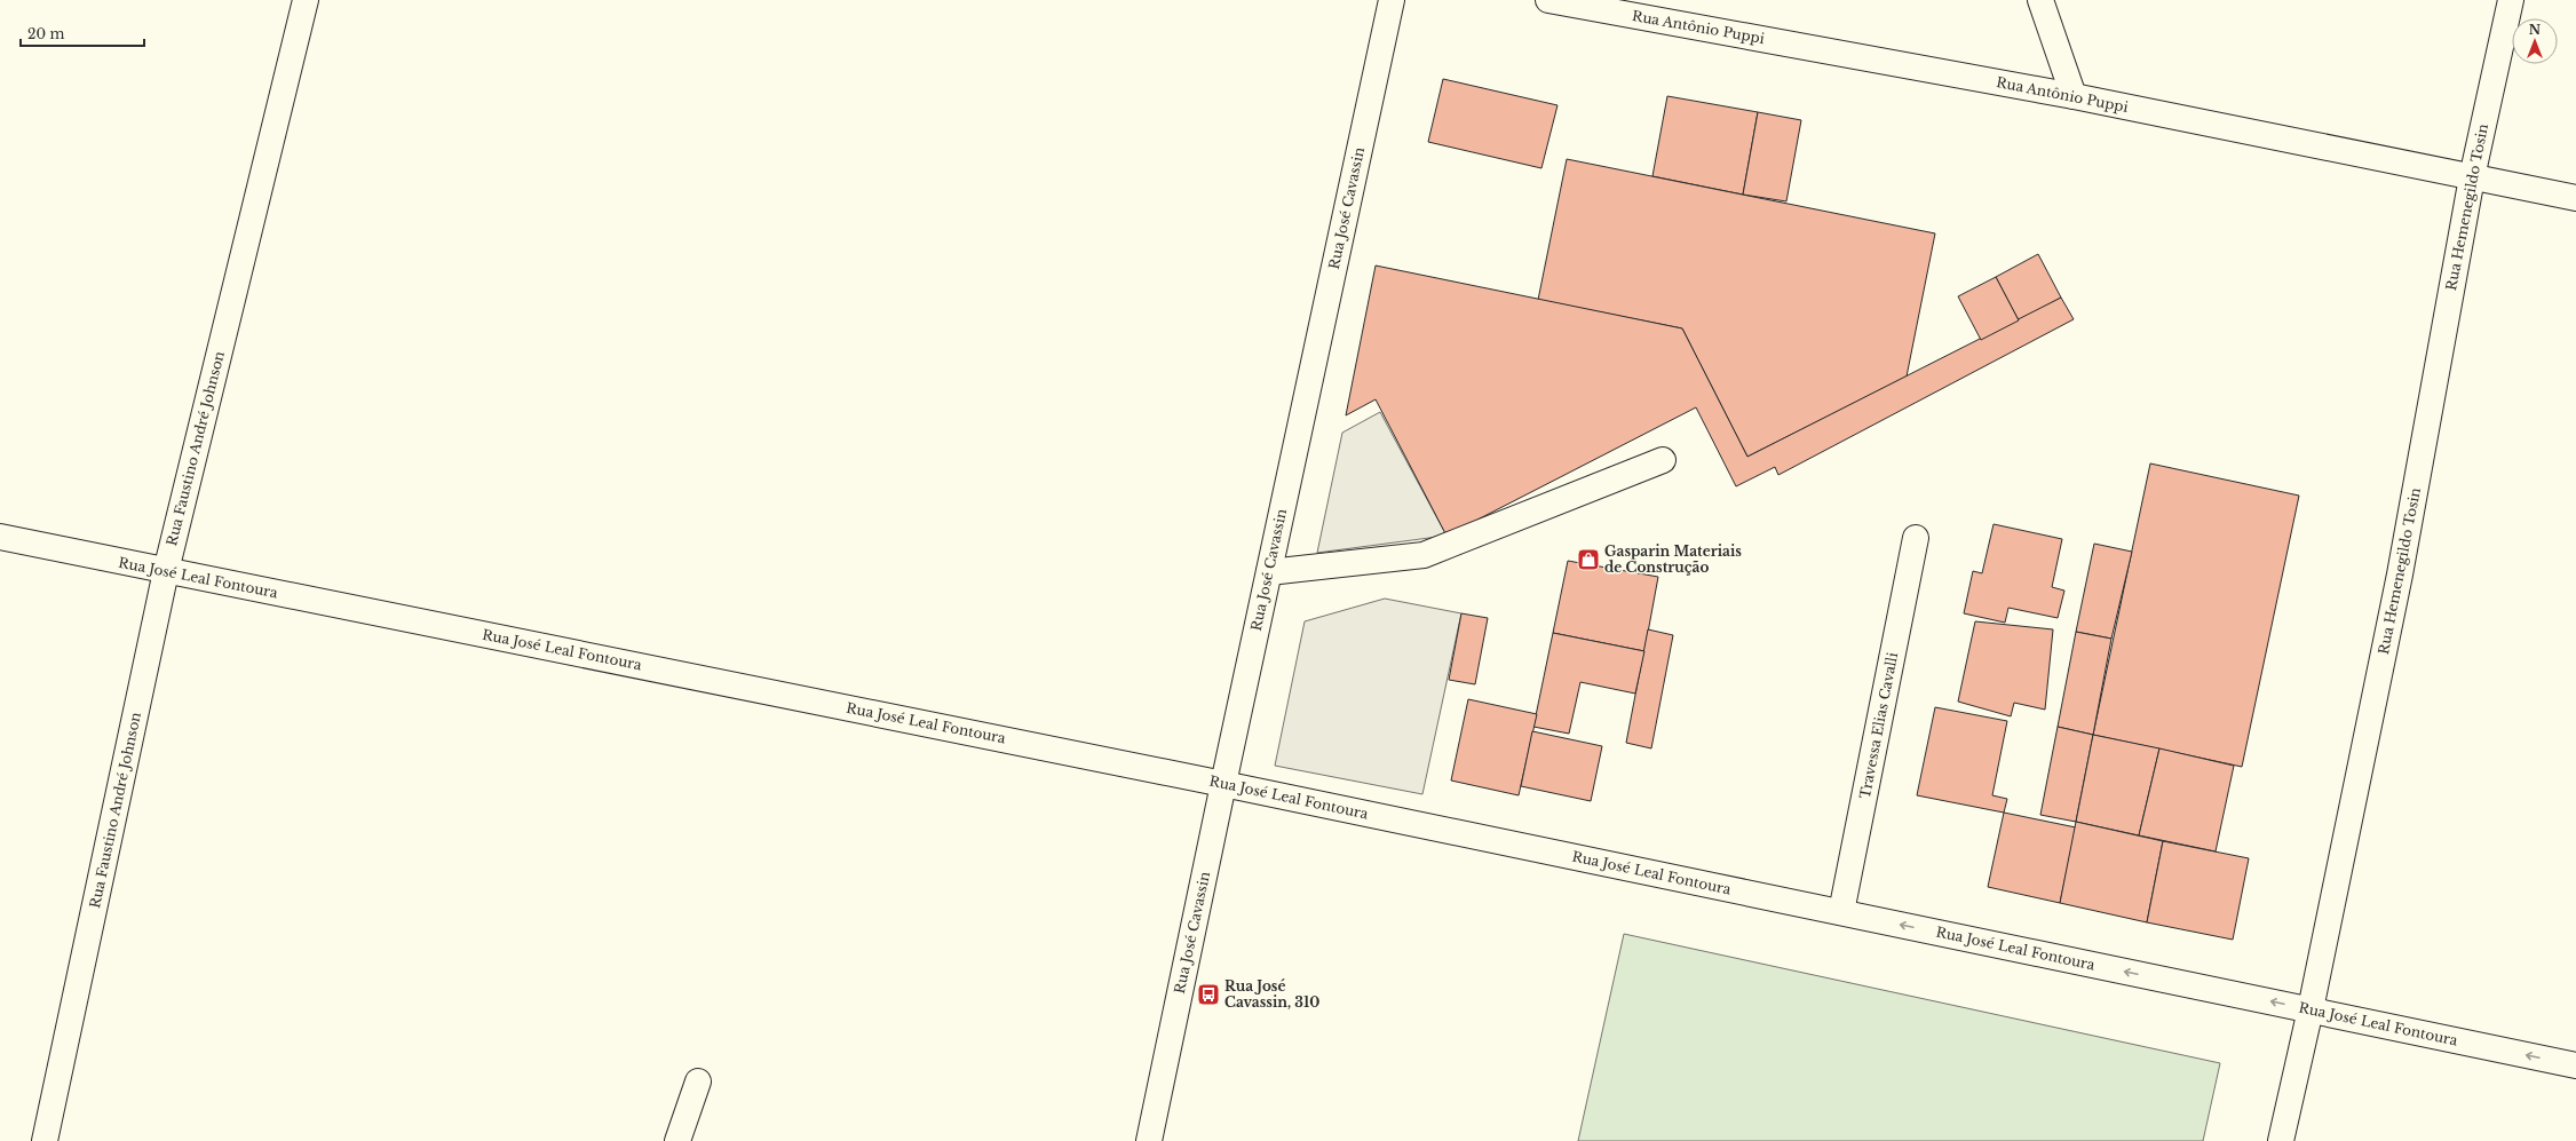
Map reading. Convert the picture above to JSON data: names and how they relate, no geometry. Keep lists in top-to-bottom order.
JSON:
{
  "streets": {
    "street": [
      "Rua Antônio Puppi",
      "Rua Hemenegildo Tosin",
      "Rua José Cavassin",
      "Rua Faustino André Johnson",
      "Rua José Leal Fontoura",
      "Travessa Elias Cavalli"
    ]
  },
  "crossings": [
    ["Rua Antônio Puppi", "Rua Hemenegildo Tosin"],
    ["Rua Hemenegildo Tosin", "Rua José Leal Fontoura"],
    ["Rua José Cavassin", "Rua José Leal Fontoura"],
    ["Rua Faustino André Johnson", "Rua José Leal Fontoura"],
    ["Rua José Leal Fontoura", "Travessa Elias Cavalli"]
  ],
  "places": {
    "shop": ["Gasparin Materiais de Construção"],
    "bus stop": ["Rua José Cavassin, 310"]
  },
  "scale_bar": "20 m",
  "north": "top"
}
